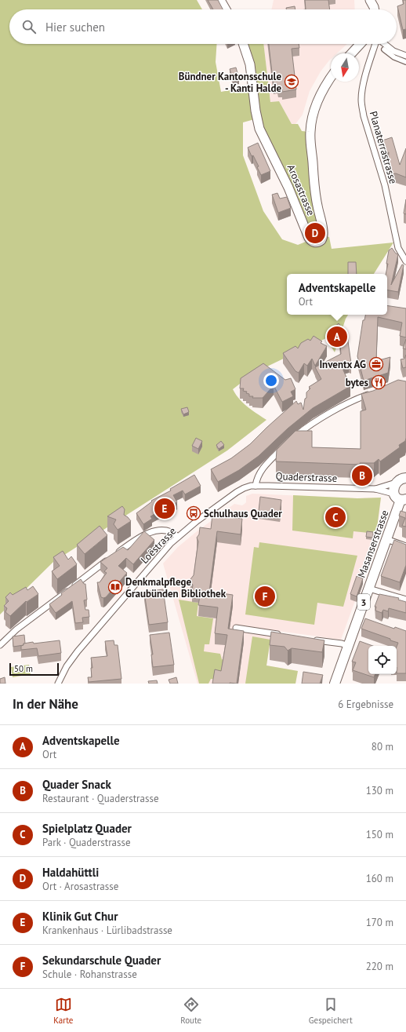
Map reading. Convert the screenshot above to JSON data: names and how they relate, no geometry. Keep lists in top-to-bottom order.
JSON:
{
  "streets": {
    "main road": ["Arosastrasse", "Masanserstrasse", "3"],
    "street": ["Planaterrastrasse", "Quaderstrasse", "Loëstrasse"]
  },
  "crossings": [
    ["Quaderstrasse", "Masanserstrasse"],
    ["Quaderstrasse", "Loëstrasse"]
  ],
  "places": {
    "school or university": ["Bündner Kantonsschule - Kanti Halde"],
    "office": ["Inventx AG"],
    "restaurant": ["bytes"],
    "bus stop": ["Schulhaus Quader"],
    "library": ["Denkmalpflege Graubünden Bibliothek"]
  },
  "scale_bar": "50 m",
  "north": "bottom",
  "page": {
    "search": "Hier suchen",
    "pins": [
      "D",
      "A",
      "B",
      "E",
      "C",
      "F"
    ],
    "popup": ["Adventskapelle", "Ort"],
    "scale": "50 m",
    "heading": ["In der Nähe", "6 Ergebnisse"],
    "list": [
      {
        "mark": "A",
        "name": "Adventskapelle",
        "note": "Ort",
        "value": "80 m"
      },
      {
        "mark": "B",
        "name": "Quader Snack",
        "note": "Restaurant · Quaderstrasse",
        "value": "130 m"
      },
      {
        "mark": "C",
        "name": "Spielplatz Quader",
        "note": "Park · Quaderstrasse",
        "value": "150 m"
      },
      {
        "mark": "D",
        "name": "Haldahüttli",
        "note": "Ort · Arosastrasse",
        "value": "160 m"
      },
      {
        "mark": "E",
        "name": "Klinik Gut Chur",
        "note": "Krankenhaus · Lürlibadstrasse",
        "value": "170 m"
      },
      {
        "mark": "F",
        "name": "Sekundarschule Quader",
        "note": "Schule · Rohanstrasse",
        "value": "220 m"
      }
    ],
    "nav": ["Karte", "Route", "Gespeichert"]
  }
}
